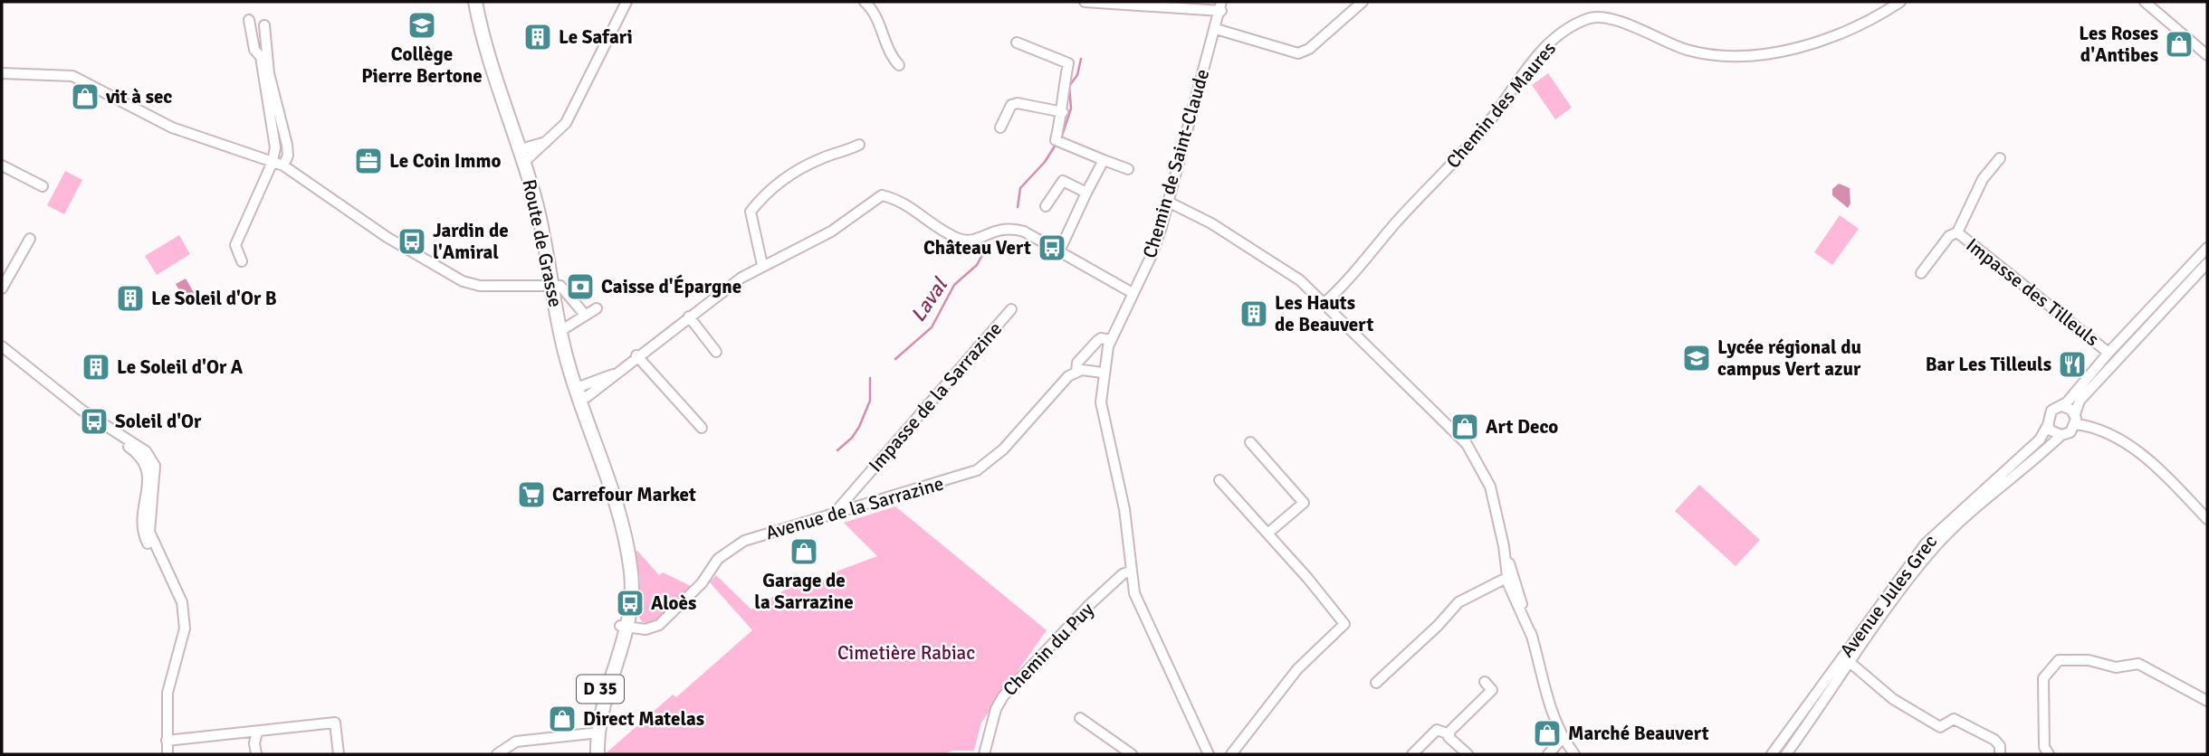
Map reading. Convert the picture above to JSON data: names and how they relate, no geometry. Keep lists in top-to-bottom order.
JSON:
{
  "streets": {
    "main road": ["Route de Grasse", "D 35"],
    "street": [
      "Chemin des Maures",
      "Chemin de Saint-Claude",
      "Impasse des Tilleuls",
      "Impasse de la Sarrazine",
      "Avenue de la Sarrazine",
      "Avenue Jules Grec",
      "Chemin du Puy"
    ]
  },
  "crossings": [
    ["Chemin de Saint-Claude", "Avenue de la Sarrazine"],
    ["Chemin de Saint-Claude", "Chemin du Puy"],
    ["Route de Grasse", "Avenue de la Sarrazine"],
    ["Route de Grasse", "D 35"],
    ["Impasse de la Sarrazine", "Avenue de la Sarrazine"],
    ["Avenue de la Sarrazine", "D 35"]
  ],
  "water": ["Laval"],
  "parks": ["Cimetière Rabiac"],
  "places": {
    "school or university": ["Collège Pierre Bertone", "Lycée régional du campus Vert azur"],
    "building": [
      "Le Safari",
      "Le Soleil d'Or B",
      "Les Hauts de Beauvert",
      "Le Soleil d'Or A"
    ],
    "shop": [
      "Les Roses d'Antibes",
      "vit à sec",
      "Art Deco",
      "Garage de la Sarrazine",
      "Direct Matelas",
      "Marché Beauvert"
    ],
    "office": ["Le Coin Immo"],
    "bus stop": [
      "Jardin de l'Amiral",
      "Château Vert",
      "Soleil d'Or",
      "Aloès"
    ],
    "bank": ["Caisse d'Épargne"],
    "restaurant": ["Bar Les Tilleuls"],
    "supermarket": ["Carrefour Market"]
  }
}
